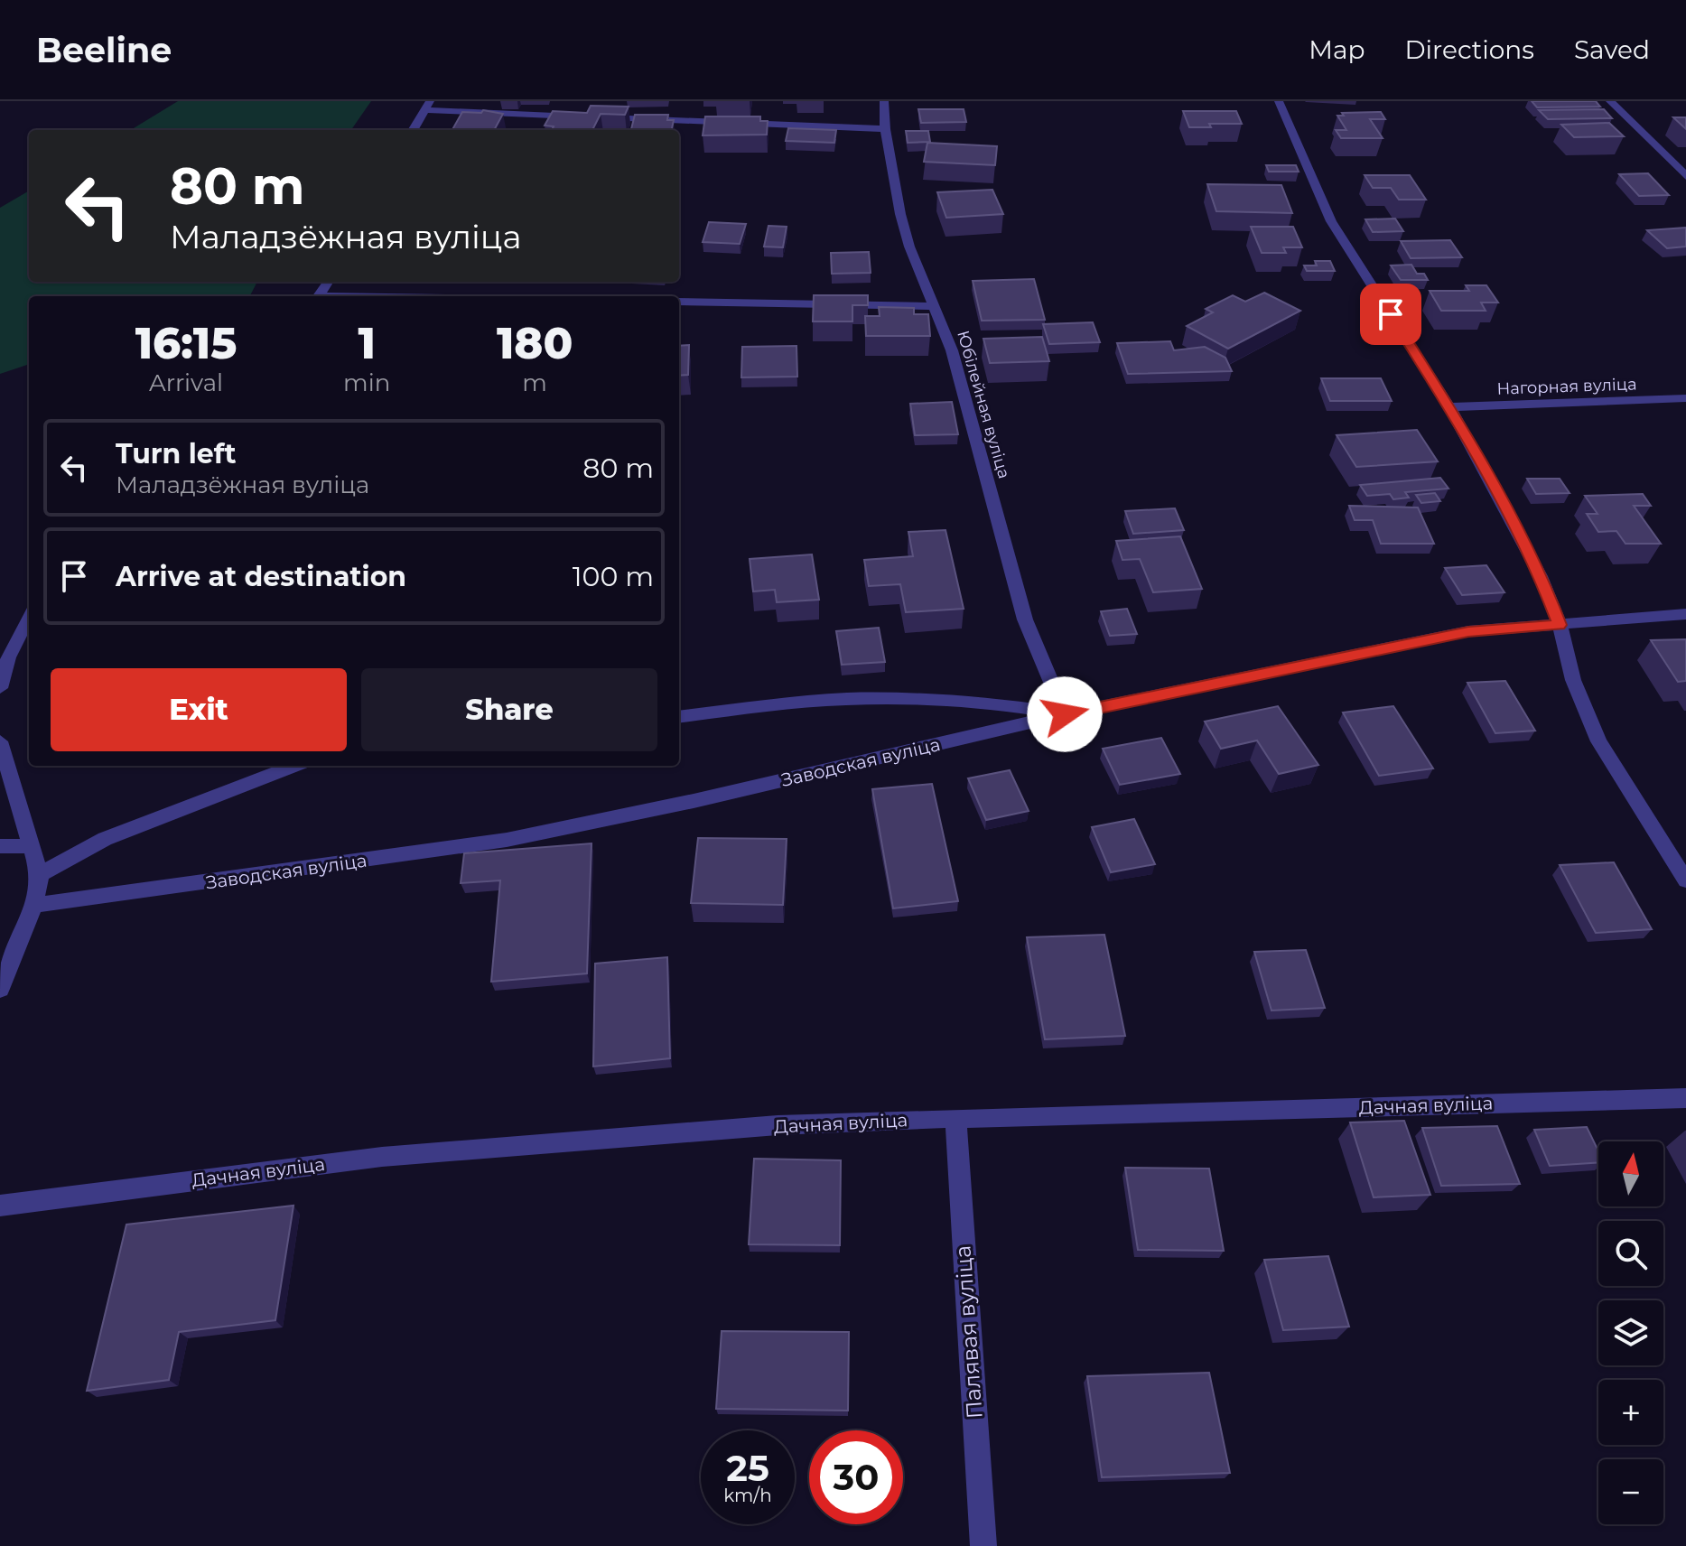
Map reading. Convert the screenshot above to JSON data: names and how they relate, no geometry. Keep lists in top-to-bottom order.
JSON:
{
  "streets": {
    "street": [
      "Нагорная вуліца",
      "Юбілейная вуліца",
      "Заводская вуліца",
      "Дачная вуліца",
      "Палявая вуліца"
    ]
  },
  "crossings": [
    ["Юбілейная вуліца", "Заводская вуліца"],
    ["Дачная вуліца", "Палявая вуліца"]
  ],
  "north": "top",
  "page": {
    "header": "Beeline",
    "nav": ["Map", "Directions", "Saved"],
    "turn": ["80 m", "Маладзёжная вуліца"],
    "eta": [
      "16:15",
      "Arrival",
      "1",
      "min",
      "180",
      "m"
    ],
    "list": [
      {
        "name": "Turn left",
        "note": "Маладзёжная вуліца",
        "value": "80 m"
      },
      {
        "name": "Arrive at destination",
        "value": "100 m"
      }
    ],
    "buttons": ["Exit", "Share"],
    "map_buttons": ["+", "−"],
    "speed": "25 km/h",
    "limit": "30"
  }
}
